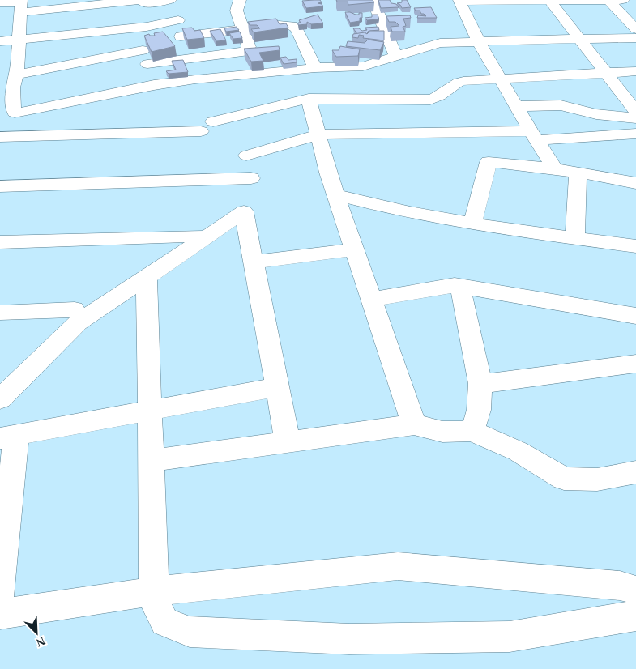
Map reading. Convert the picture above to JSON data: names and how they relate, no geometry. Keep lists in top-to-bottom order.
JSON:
{
  "north": "bottom right"
}
